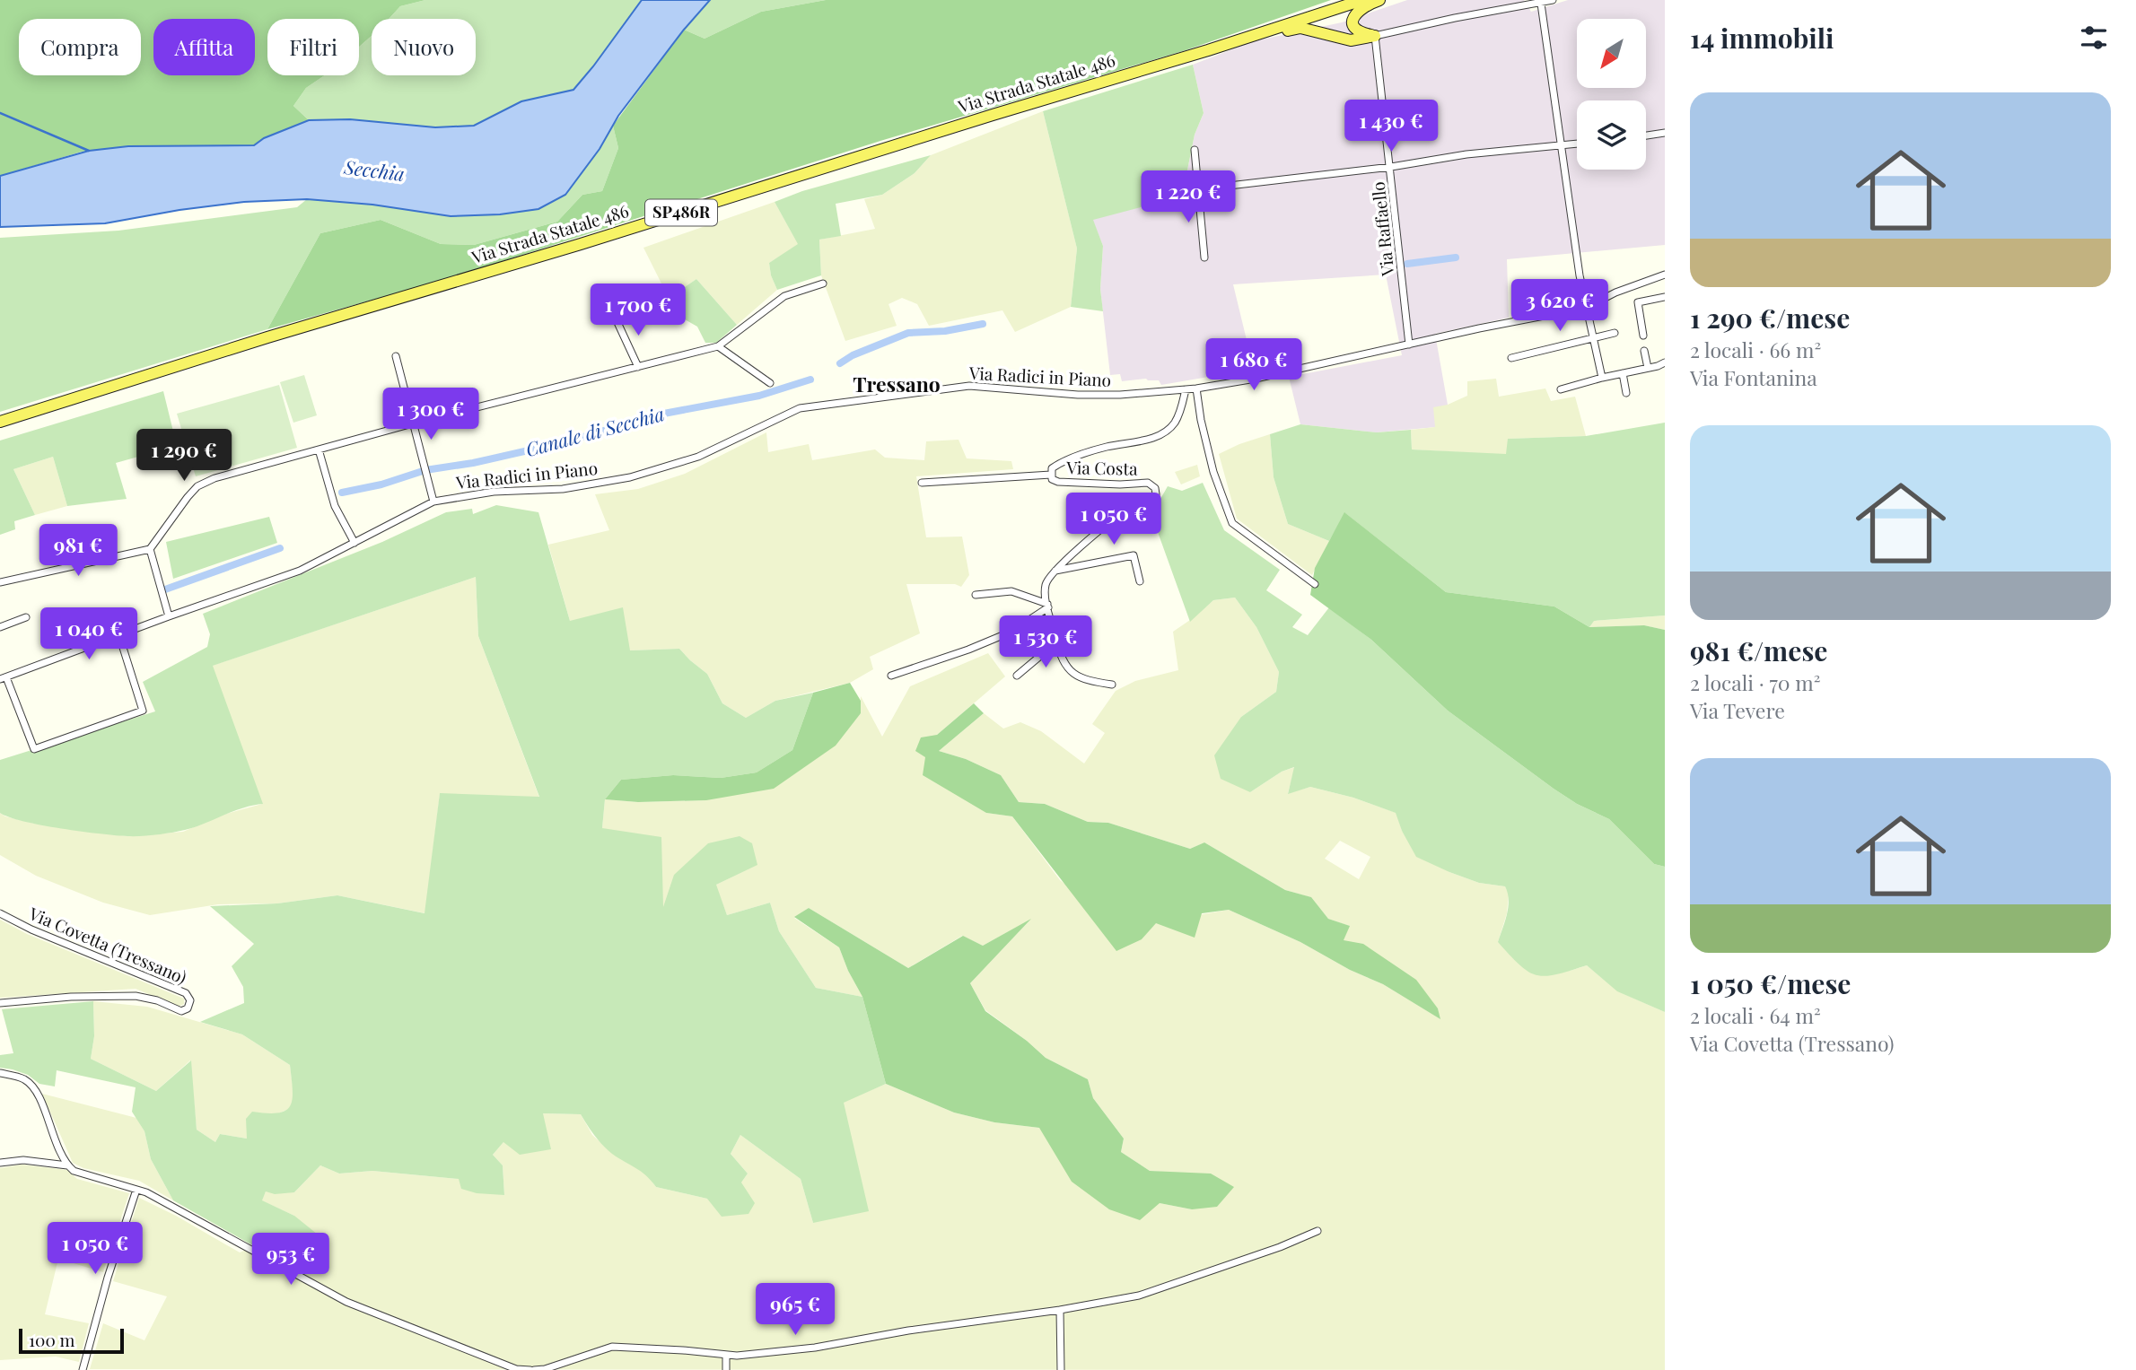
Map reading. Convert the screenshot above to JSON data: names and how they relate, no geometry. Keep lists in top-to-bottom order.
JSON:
{
  "streets": {
    "main road": ["Via Strada Statale 486", "SP486R"],
    "street": [
      "Via Raffaello",
      "Via Radici in Piano",
      "Via Costa",
      "Via Covetta (Tressano)"
    ]
  },
  "crossings": [
    ["Via Raffaello", "Via Radici in Piano"],
    ["Via Radici in Piano", "Via Costa"]
  ],
  "districts": ["Tressano"],
  "water": ["Secchia", "Canale di Secchia"],
  "scale_bar": "100 m",
  "north": "bottom left",
  "page": {
    "heading": "14 immobili",
    "chip": [
      "Compra",
      "Affitta",
      "Filtri",
      "Nuovo"
    ],
    "list": [
      {
        "name": "1 290 €/mese",
        "note": "2 locali · 66 m² · Via Fontanina"
      },
      {
        "name": "981 €/mese",
        "note": "2 locali · 70 m² · Via Tevere"
      },
      {
        "name": "1 050 €/mese",
        "note": "2 locali · 64 m² · Via Covetta (Tressano)"
      }
    ],
    "price": [
      "1 430 €",
      "1 220 €",
      "3 620 €",
      "1 700 €",
      "1 680 €",
      "1 300 €",
      "1 290 €",
      "1 050 €",
      "981 €",
      "1 040 €",
      "1 530 €",
      "1 050 €",
      "953 €",
      "965 €"
    ],
    "scale": "100 m"
  }
}
